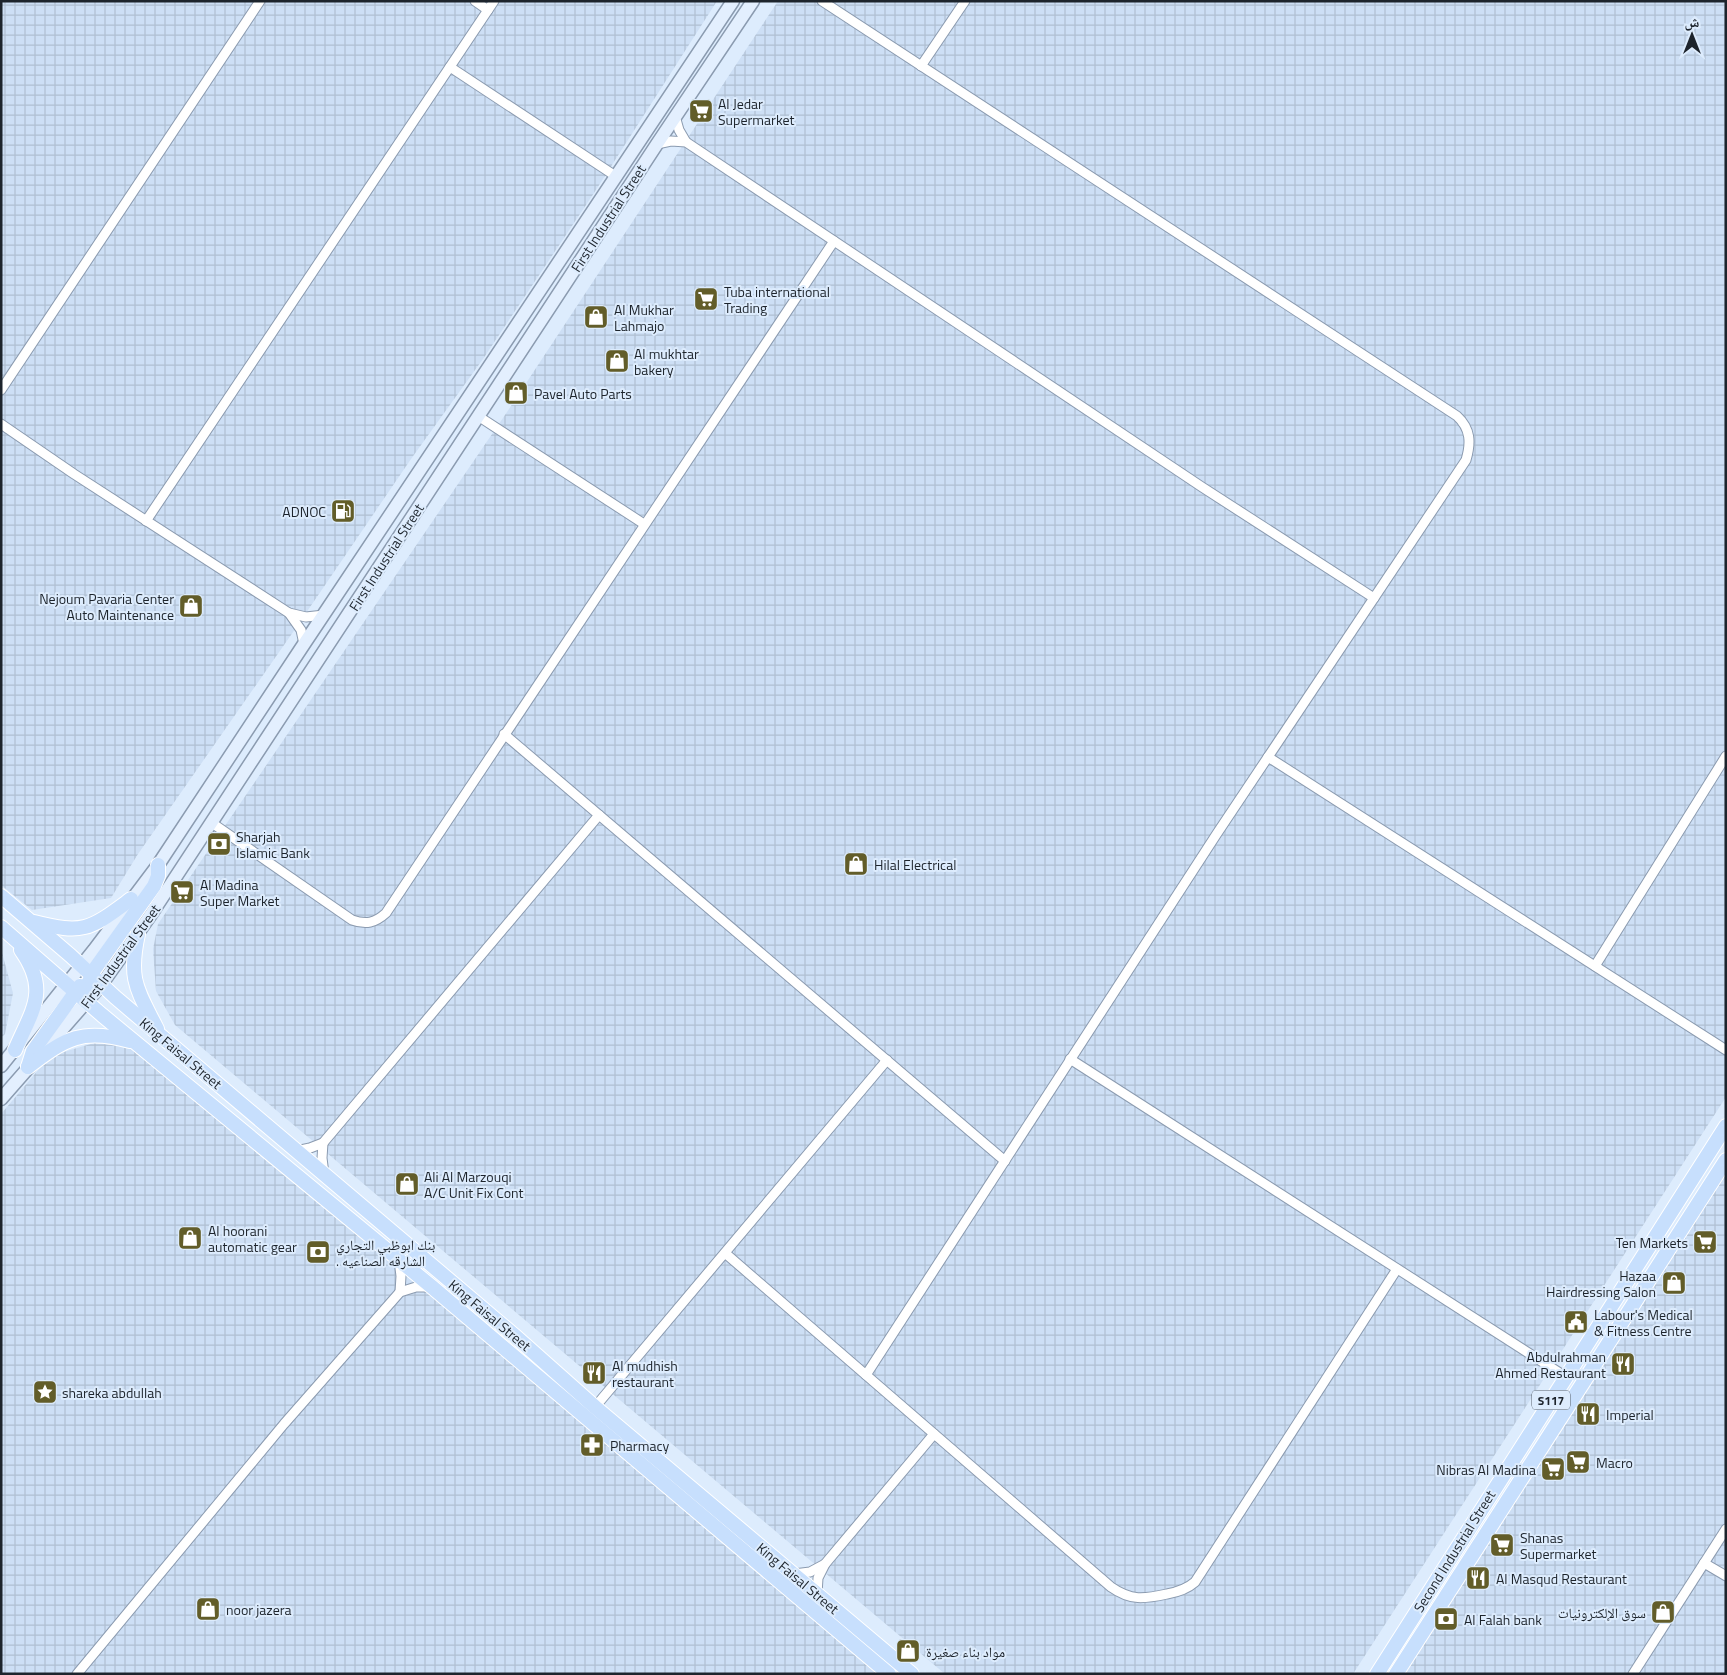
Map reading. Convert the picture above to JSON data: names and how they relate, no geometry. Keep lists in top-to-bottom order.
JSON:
{
  "streets": {
    "main road": [
      "First Industrial Street",
      "King Faisal Street",
      "S117",
      "Second Industrial Street"
    ]
  },
  "crossings": [
    ["First Industrial Street", "King Faisal Street"]
  ],
  "places": {
    "supermarket": [
      "Al Jedar Supermarket",
      "Tuba international Trading",
      "Al Madina Super Market",
      "Ten Markets",
      "Macro",
      "Nibras Al Madina",
      "Shanas Supermarket"
    ],
    "shop": [
      "Al Mukhar Lahmajo",
      "Al mukhtar bakery",
      "Pavel Auto Parts",
      "Nejoum Pavaria Center Auto Maintenance",
      "Hilal Electrical",
      "Ali Al Marzouqi A/C Unit Fix Cont",
      "Al hoorani automatic gear",
      "Hazaa Hairdressing Salon",
      "noor jazera",
      "سوق الإلكترونيات",
      "مواد بناء صغيرة"
    ],
    "fuel station": ["ADNOC"],
    "bank": ["Sharjah Islamic Bank", "بنك ابوظبي التجاري . الشارقه الصناعيه", "Al Falah bank"],
    "public building": ["Labour's Medical & Fitness Centre"],
    "restaurant": [
      "Abdulrahman Ahmed Restaurant",
      "Al mudhish restaurant",
      "Imperial",
      "Al Masqud Restaurant"
    ],
    "place": ["shareka abdullah"],
    "pharmacy": ["Pharmacy"]
  },
  "north": "top"
}
